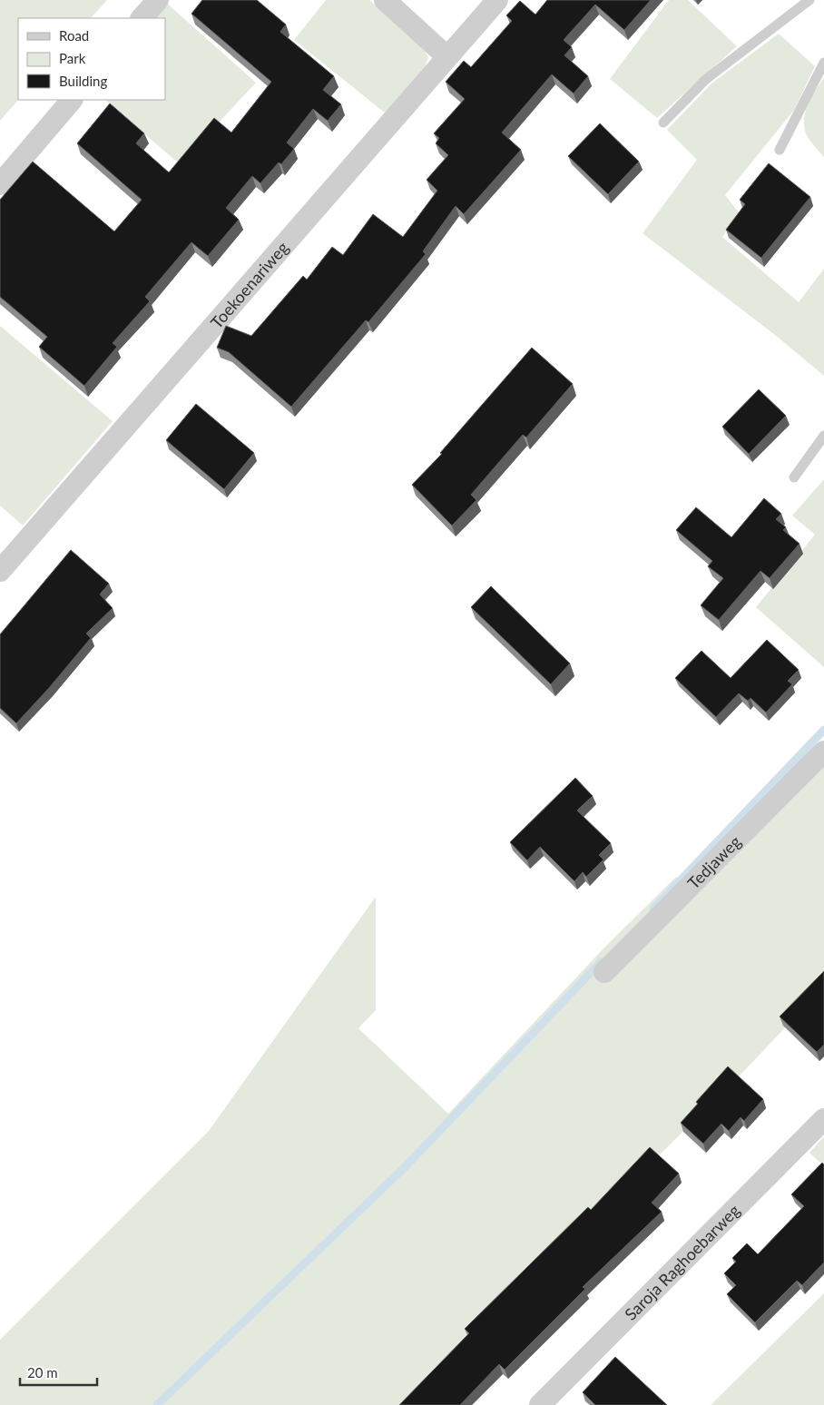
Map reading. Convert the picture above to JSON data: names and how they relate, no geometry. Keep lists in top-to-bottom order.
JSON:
{
  "streets": {
    "street": ["Toekoenariweg", "Tedjaweg", "Saroja Raghoebarweg"]
  },
  "legend": ["Road", "Park", "Building"],
  "scale_bar": "20 m"
}
